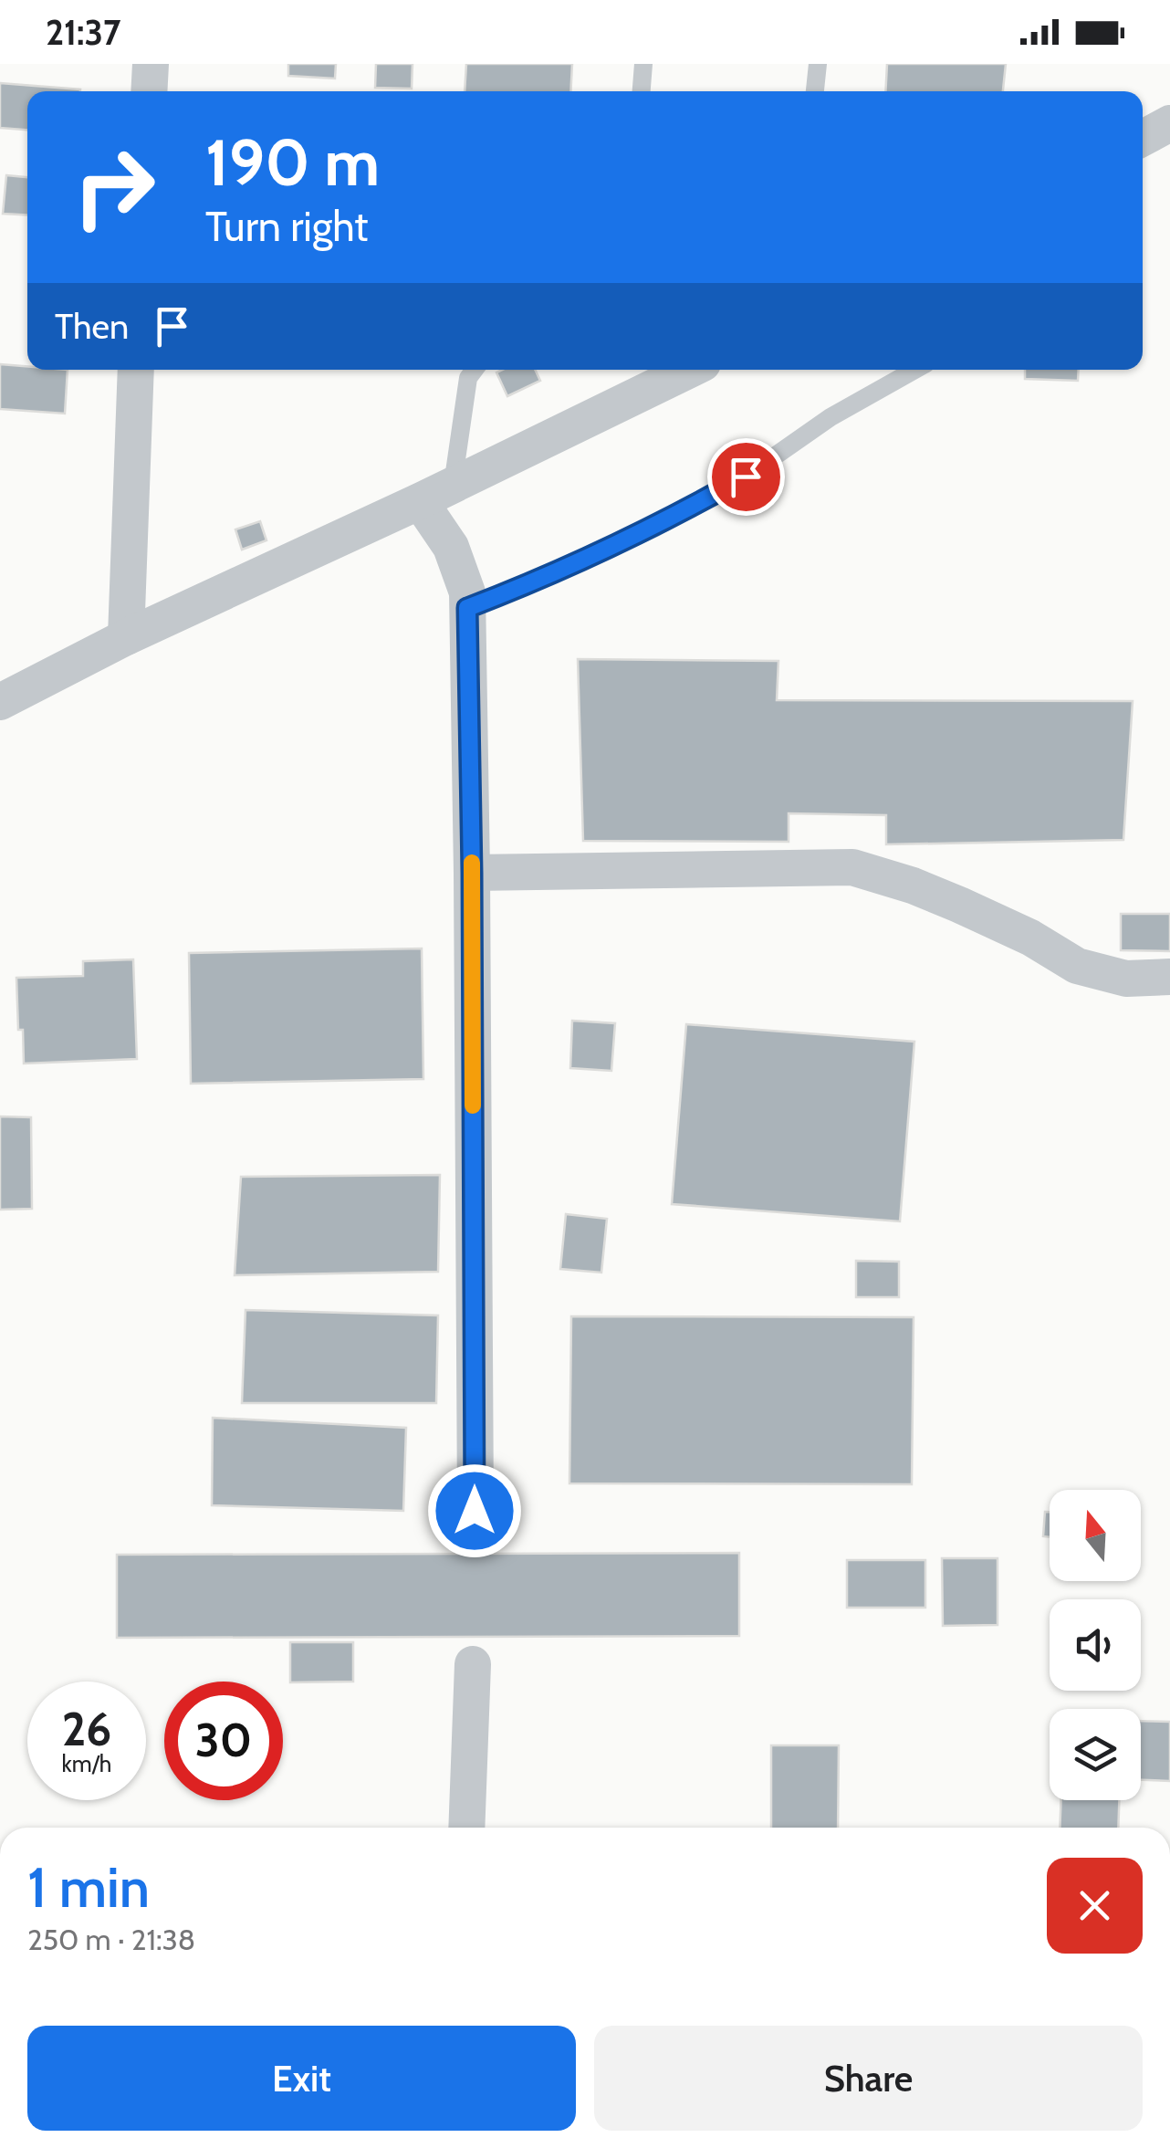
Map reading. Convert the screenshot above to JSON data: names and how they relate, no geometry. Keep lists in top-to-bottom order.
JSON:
{
  "north": "top",
  "page": {
    "status": "21:37",
    "turn": ["190 m", "Turn right"],
    "then": "Then",
    "speed": "26 km/h",
    "limit": "30",
    "heading": ["1 min", "250 m · 21:38"],
    "buttons": ["Exit", "Share"]
  }
}
